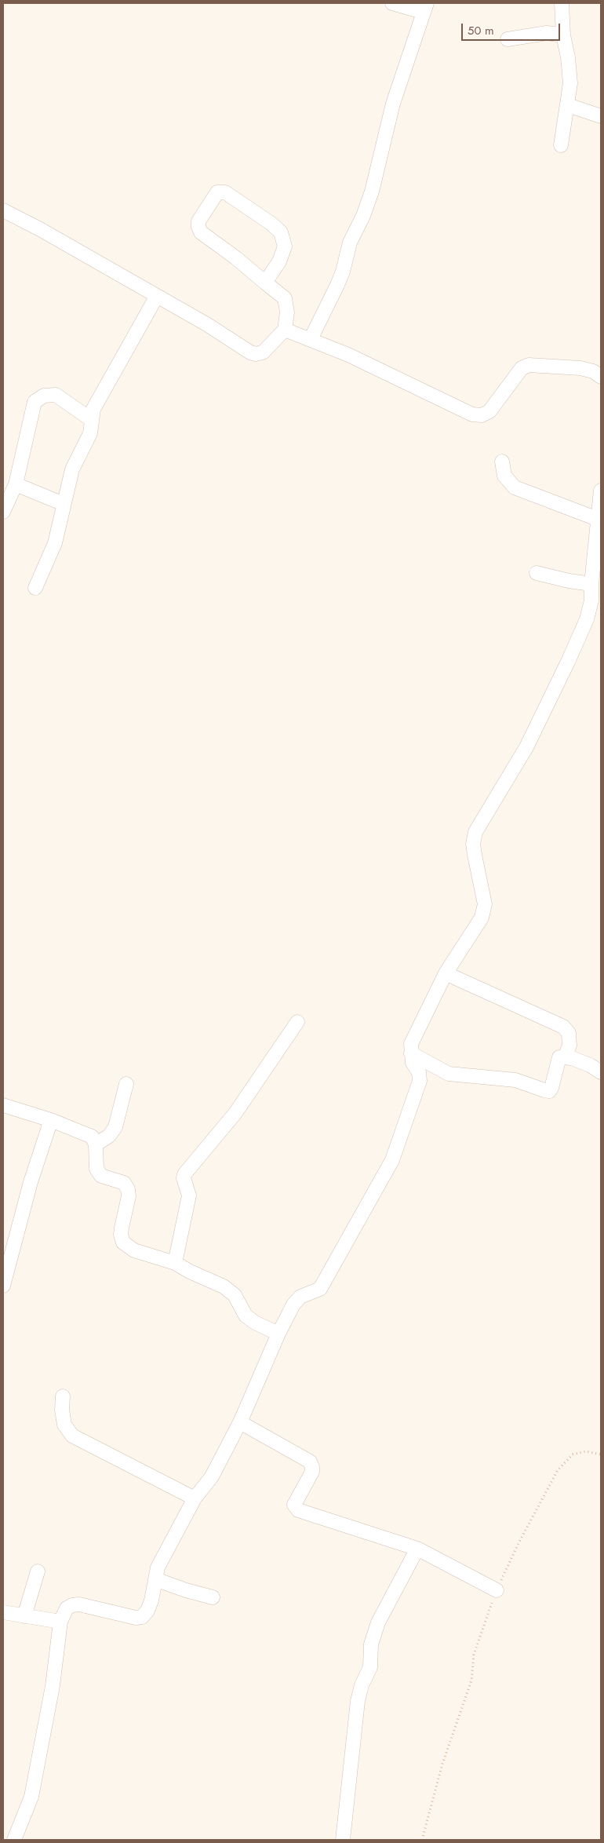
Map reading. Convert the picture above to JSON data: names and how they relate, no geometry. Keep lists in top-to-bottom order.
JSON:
{
  "scale_bar": "50 m"
}
